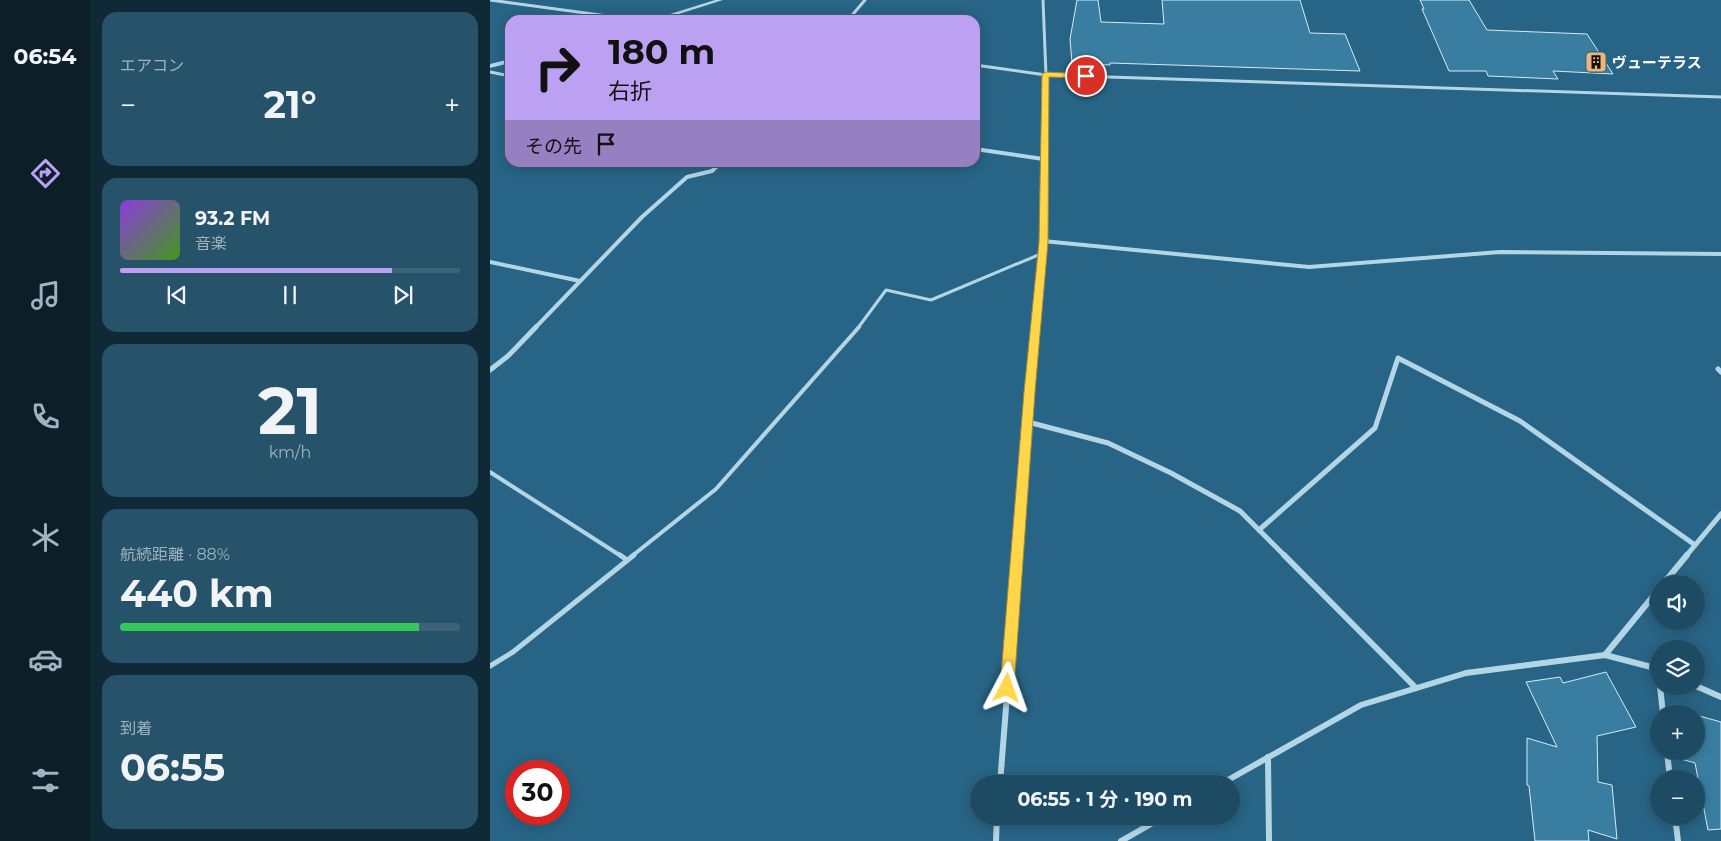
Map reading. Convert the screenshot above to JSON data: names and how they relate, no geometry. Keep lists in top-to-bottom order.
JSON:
{
  "places": {
    "building": ["ヴューテラス"]
  },
  "page": {
    "tabs": "06:54",
    "tile": [
      "エアコン",
      ["21", "km/h"],
      ["航続距離 · 88%", "440 km"],
      ["到着", "06:55"]
    ],
    "turn": ["180 m", "右折"],
    "heat": ["−", "21°", "+"],
    "then": "その先",
    "song": ["93.2 FM", "音楽"],
    "map_buttons": ["+", "−"],
    "limit": "30",
    "trip": "06:55 · 1 分 · 190 m"
  }
}
